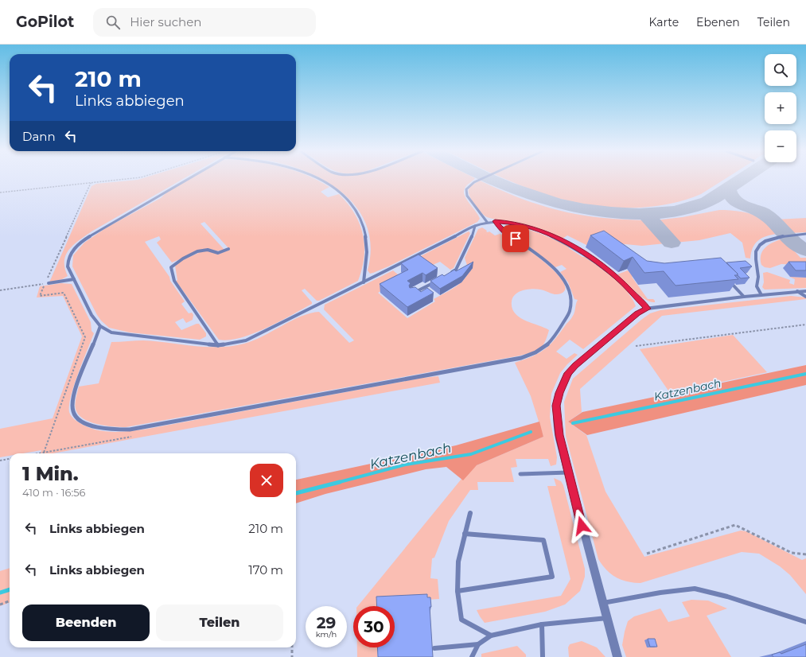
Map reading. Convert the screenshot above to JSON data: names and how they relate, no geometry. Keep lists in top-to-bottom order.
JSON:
{
  "water": ["Katzenbach"],
  "page": {
    "header": "GoPilot",
    "search": "Hier suchen",
    "nav": ["Karte", "Ebenen", "Teilen"],
    "map_buttons": ["+", "−"],
    "turn": ["210 m", "Links abbiegen"],
    "then": "Dann",
    "heading": ["1 Min.", "410 m · 16:56"],
    "list": [
      {
        "name": "Links abbiegen",
        "value": "210 m"
      },
      {
        "name": "Links abbiegen",
        "value": "170 m"
      }
    ],
    "buttons": ["Beenden", "Teilen"],
    "speed": "29 km/h",
    "limit": "30"
  }
}
